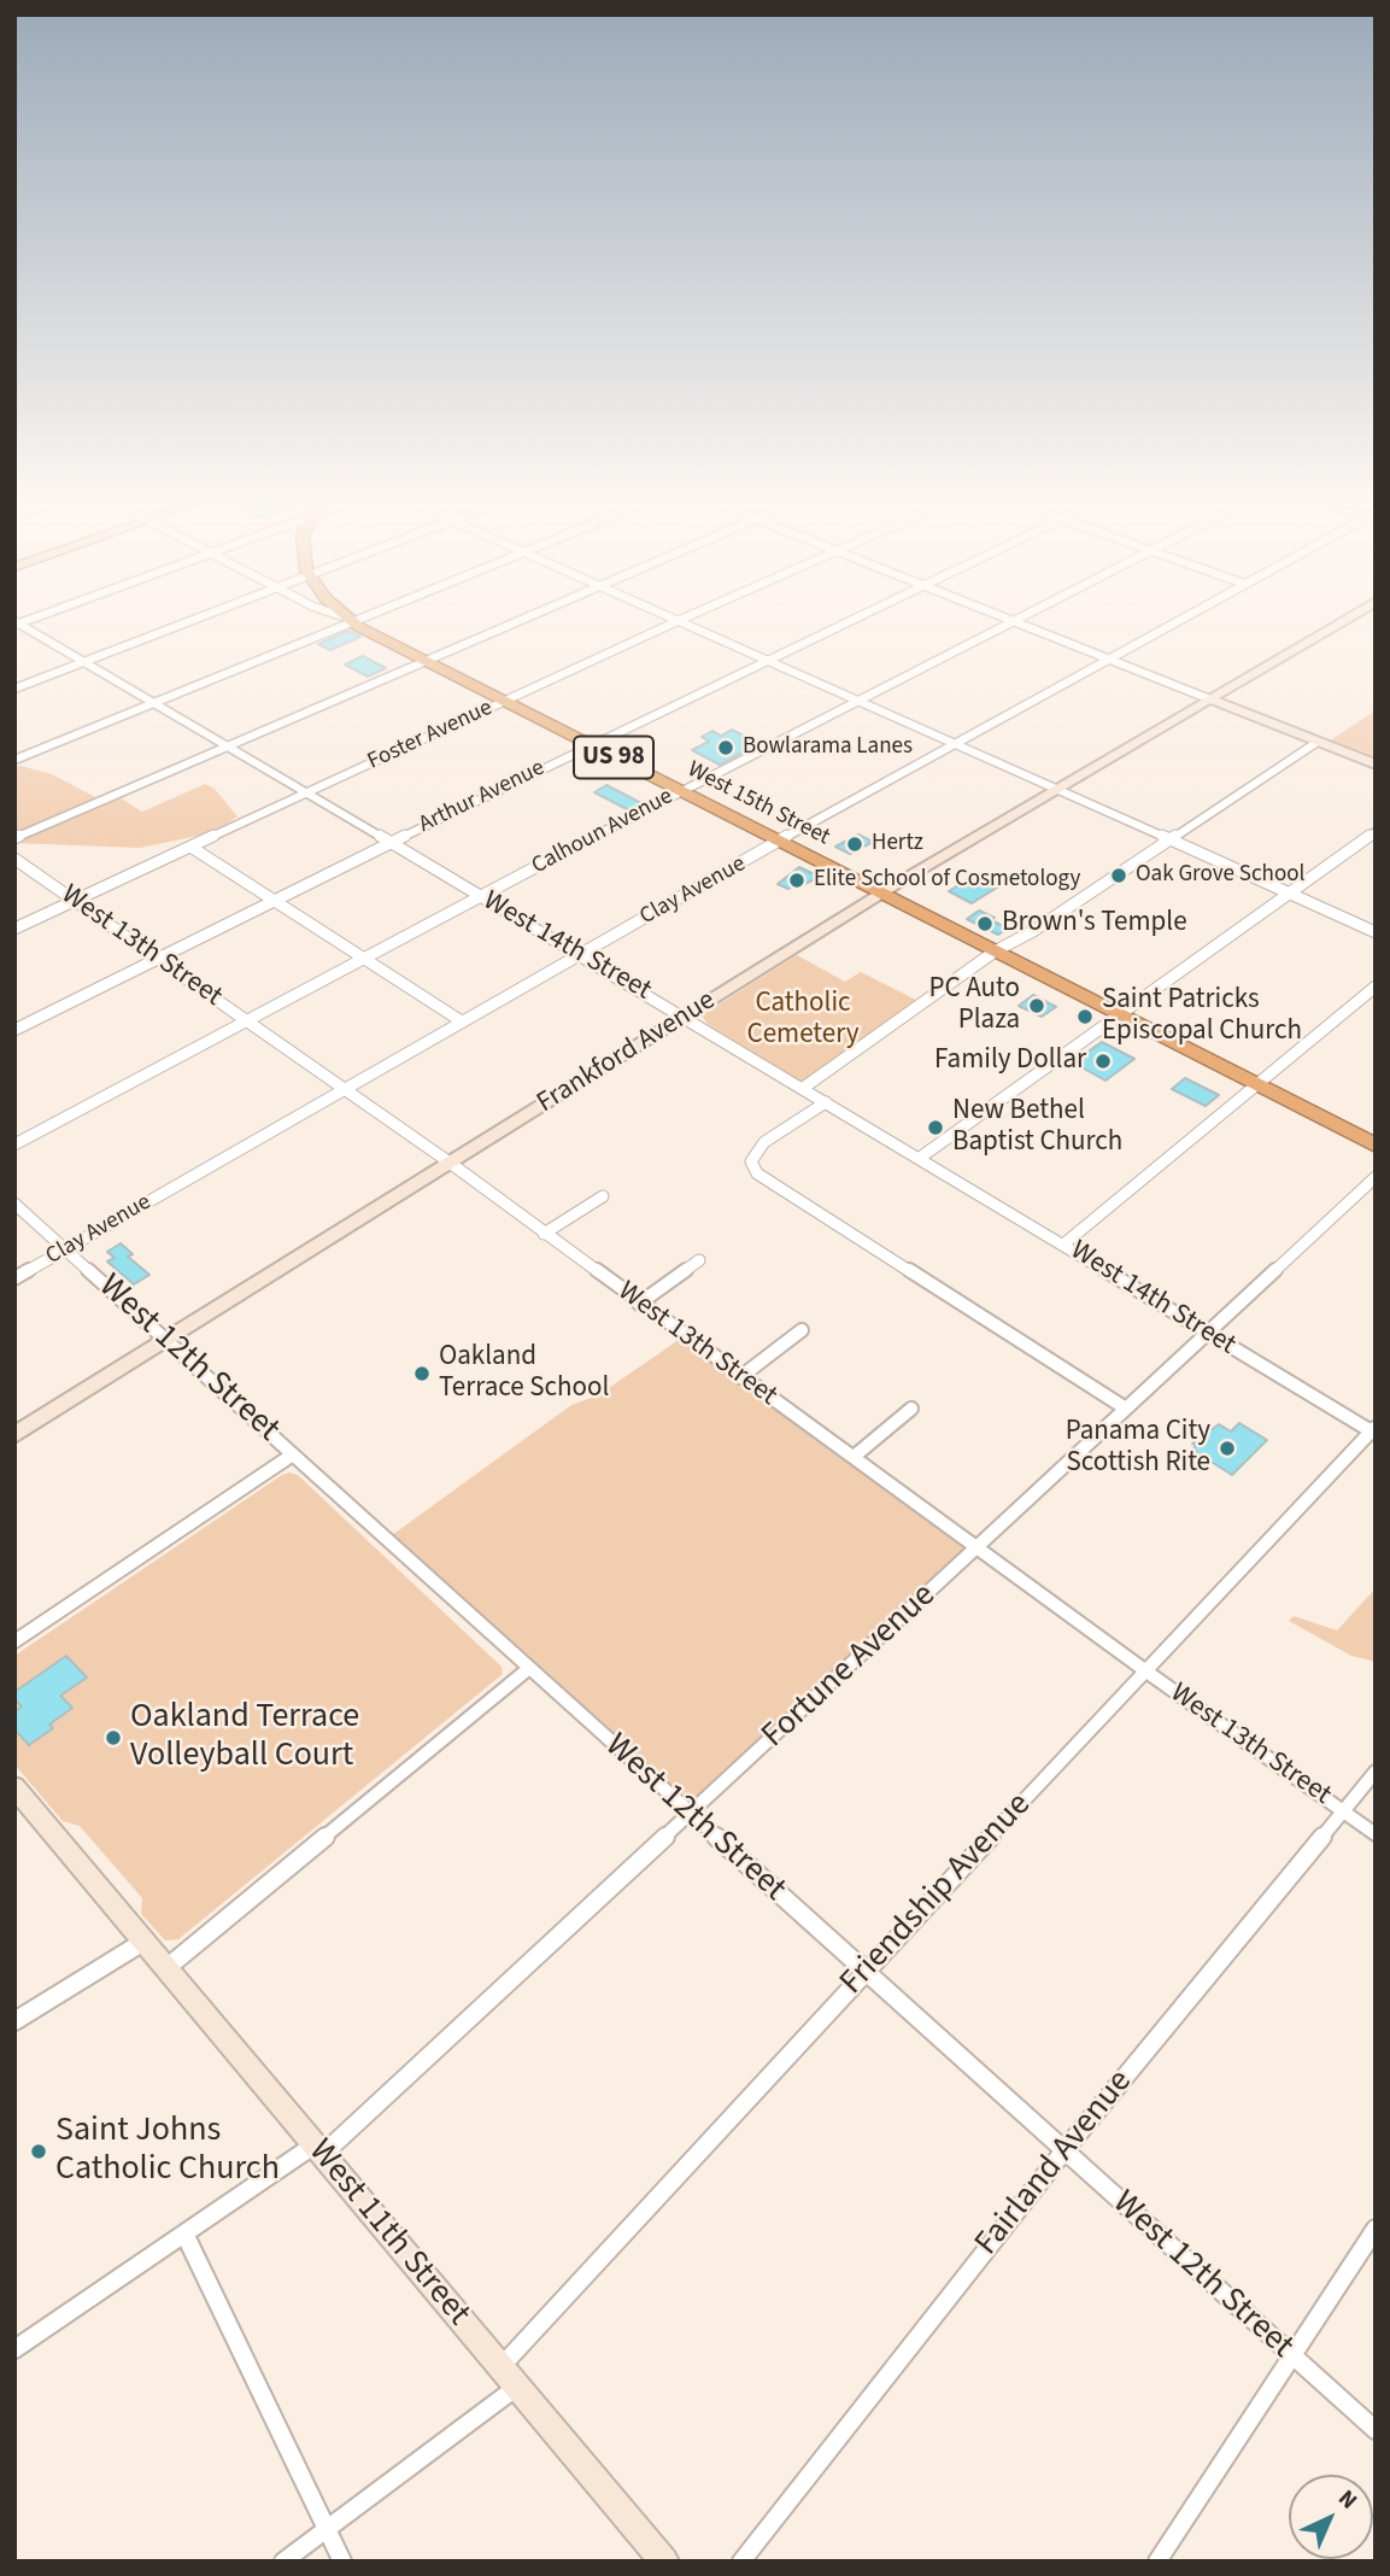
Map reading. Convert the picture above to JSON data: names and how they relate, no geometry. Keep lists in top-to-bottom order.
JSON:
{
  "streets": {
    "highway": ["US 98", "West 15th Street"],
    "main road": ["Frankford Avenue", "West 11th Street"],
    "street": [
      "Foster Avenue",
      "Arthur Avenue",
      "Calhoun Avenue",
      "Clay Avenue",
      "West 13th Street",
      "West 14th Street",
      "West 12th Street",
      "Fortune Avenue",
      "Friendship Avenue",
      "Fairland Avenue"
    ]
  },
  "crossings": [
    ["Foster Avenue", "West 15th Street"],
    ["Foster Avenue", "West 13th Street"],
    ["Foster Avenue", "West 14th Street"],
    ["Arthur Avenue", "West 15th Street"],
    ["Arthur Avenue", "West 13th Street"],
    ["Arthur Avenue", "West 14th Street"],
    ["West 15th Street", "Calhoun Avenue"],
    ["West 15th Street", "Clay Avenue"],
    ["West 15th Street", "Frankford Avenue"],
    ["Calhoun Avenue", "West 13th Street"],
    ["Calhoun Avenue", "West 14th Street"],
    ["Clay Avenue", "West 13th Street"],
    ["Clay Avenue", "West 14th Street"],
    ["Clay Avenue", "West 12th Street"],
    ["West 13th Street", "Frankford Avenue"],
    ["West 13th Street", "Fortune Avenue"],
    ["West 13th Street", "Friendship Avenue"],
    ["West 13th Street", "Fairland Avenue"],
    ["West 14th Street", "Frankford Avenue"],
    ["West 14th Street", "Fortune Avenue"],
    ["West 14th Street", "Friendship Avenue"],
    ["Frankford Avenue", "West 12th Street"],
    ["West 12th Street", "Fortune Avenue"],
    ["West 12th Street", "Friendship Avenue"],
    ["West 12th Street", "Fairland Avenue"],
    ["Fortune Avenue", "West 11th Street"],
    ["Friendship Avenue", "West 11th Street"]
  ],
  "parks": ["Catholic Cemetery"],
  "places": [
    "Bowlarama Lanes",
    "Hertz",
    "Oak Grove School",
    "Elite School of Cosmetology",
    "Brown's Temple",
    "PC Auto Plaza",
    "Saint Patricks Episcopal Church",
    "Family Dollar",
    "New Bethel Baptist Church",
    "Oakland Terrace School",
    "Panama City Scottish Rite",
    "Oakland Terrace Volleyball Court",
    "Saint Johns Catholic Church"
  ],
  "north": "top right"
}
